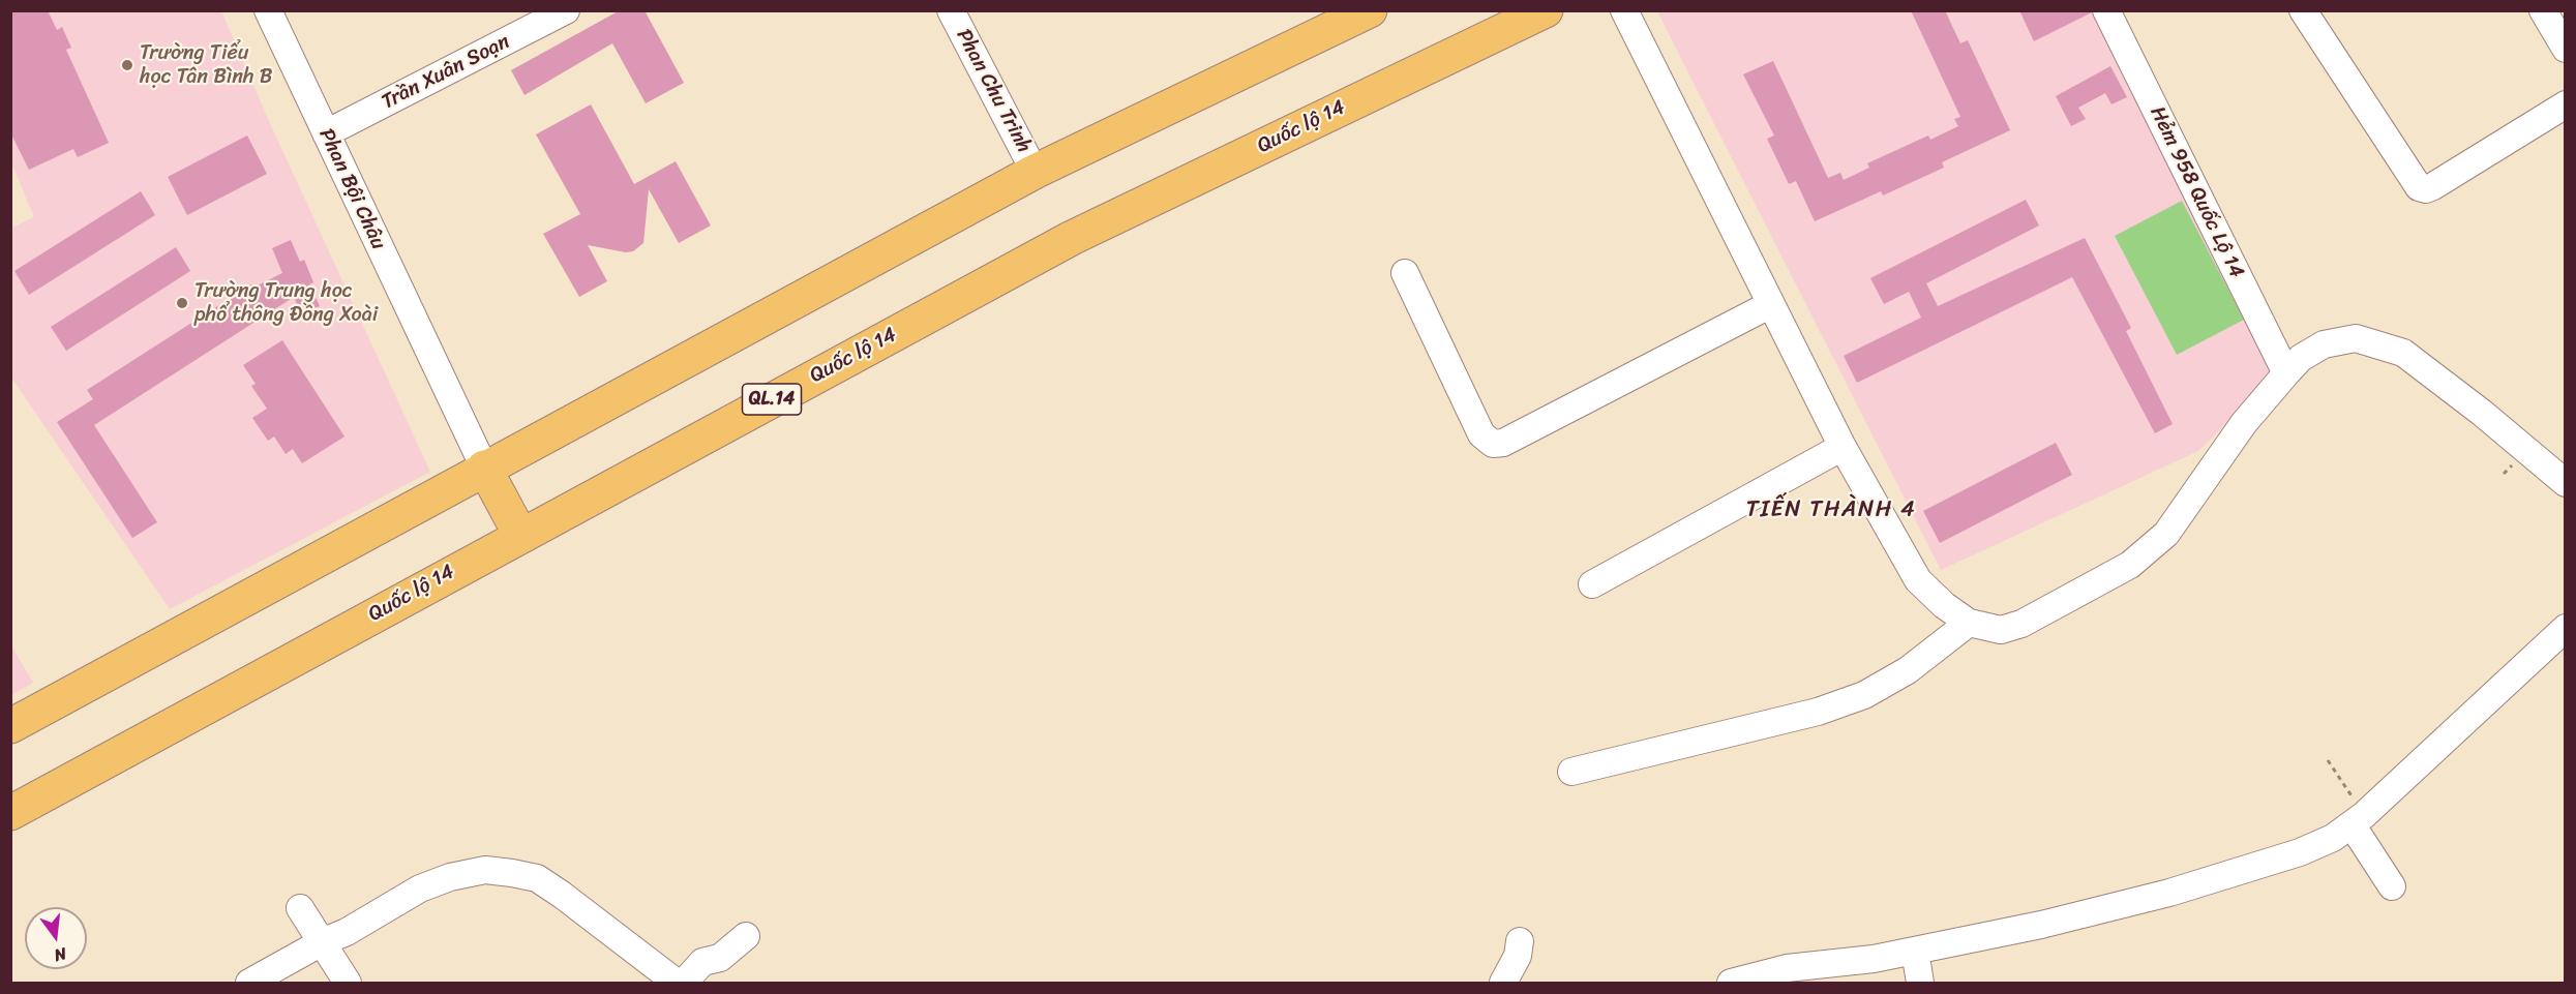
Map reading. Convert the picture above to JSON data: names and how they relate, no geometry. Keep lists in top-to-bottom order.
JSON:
{
  "streets": {
    "highway": ["Quốc lộ 14", "QL.14"],
    "street": [
      "Trần Xuân Soạn",
      "Phan Chu Trinh",
      "Phan Bội Châu",
      "Hẻm 958 Quốc Lộ 14"
    ]
  },
  "crossings": [
    ["Trần Xuân Soạn", "Phan Bội Châu"]
  ],
  "districts": ["TIẾN THÀNH 4"],
  "places": ["Trường Tiểu học Tân Bình B", "Trường Trung học phổ thông Đồng Xoài"],
  "north": "bottom"
}
